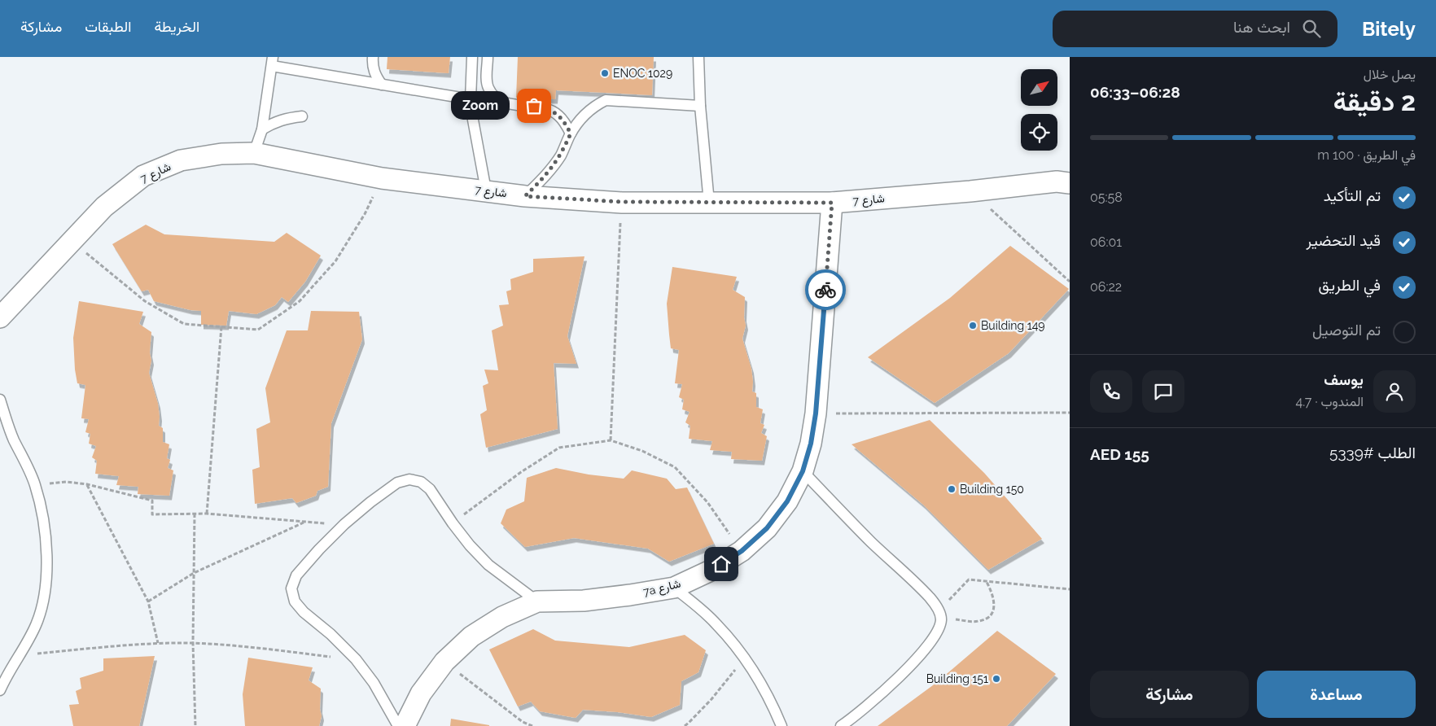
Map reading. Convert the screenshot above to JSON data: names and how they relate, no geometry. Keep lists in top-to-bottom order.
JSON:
{
  "streets": {
    "street": ["شارع 7", "7a شارع"]
  },
  "crossings": [
    ["شارع 7", "7a شارع"]
  ],
  "places": [
    "ENOC 1029",
    "Zoom",
    "Building 149",
    "Building 150",
    "Building 151"
  ],
  "north": "top right",
  "page": {
    "header": "Bitely",
    "search": "ابحث هنا",
    "nav": ["الخريطة", "الطبقات", "مشاركة"],
    "heading": ["2 دقيقة", "يصل خلال", "06:28–06:33"],
    "panel": [
      "يوسف",
      "المندوب · 4.7",
      "الطلب #5339",
      "AED 155"
    ],
    "bubble": "Zoom",
    "bar": "في الطريق · 100 m",
    "list": [
      ["تم التأكيد", "05:58"],
      ["قيد التحضير", "06:01"],
      ["في الطريق", "06:22"],
      "تم التوصيل"
    ],
    "buttons": ["مساعدة", "مشاركة"]
  }
}
